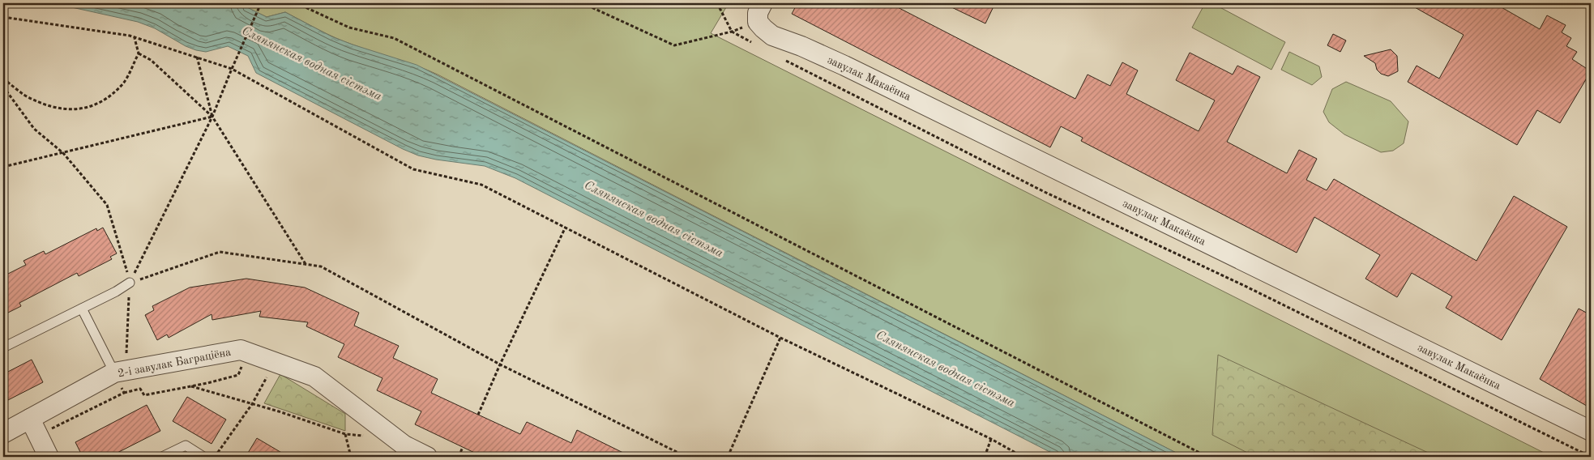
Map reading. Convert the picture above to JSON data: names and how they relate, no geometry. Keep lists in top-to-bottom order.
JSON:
{
  "streets": {
    "street": ["завулак Макаёнка", "2-і завулак Баграціёна"]
  },
  "water": ["Сляпянская водная сістэма"]
}
